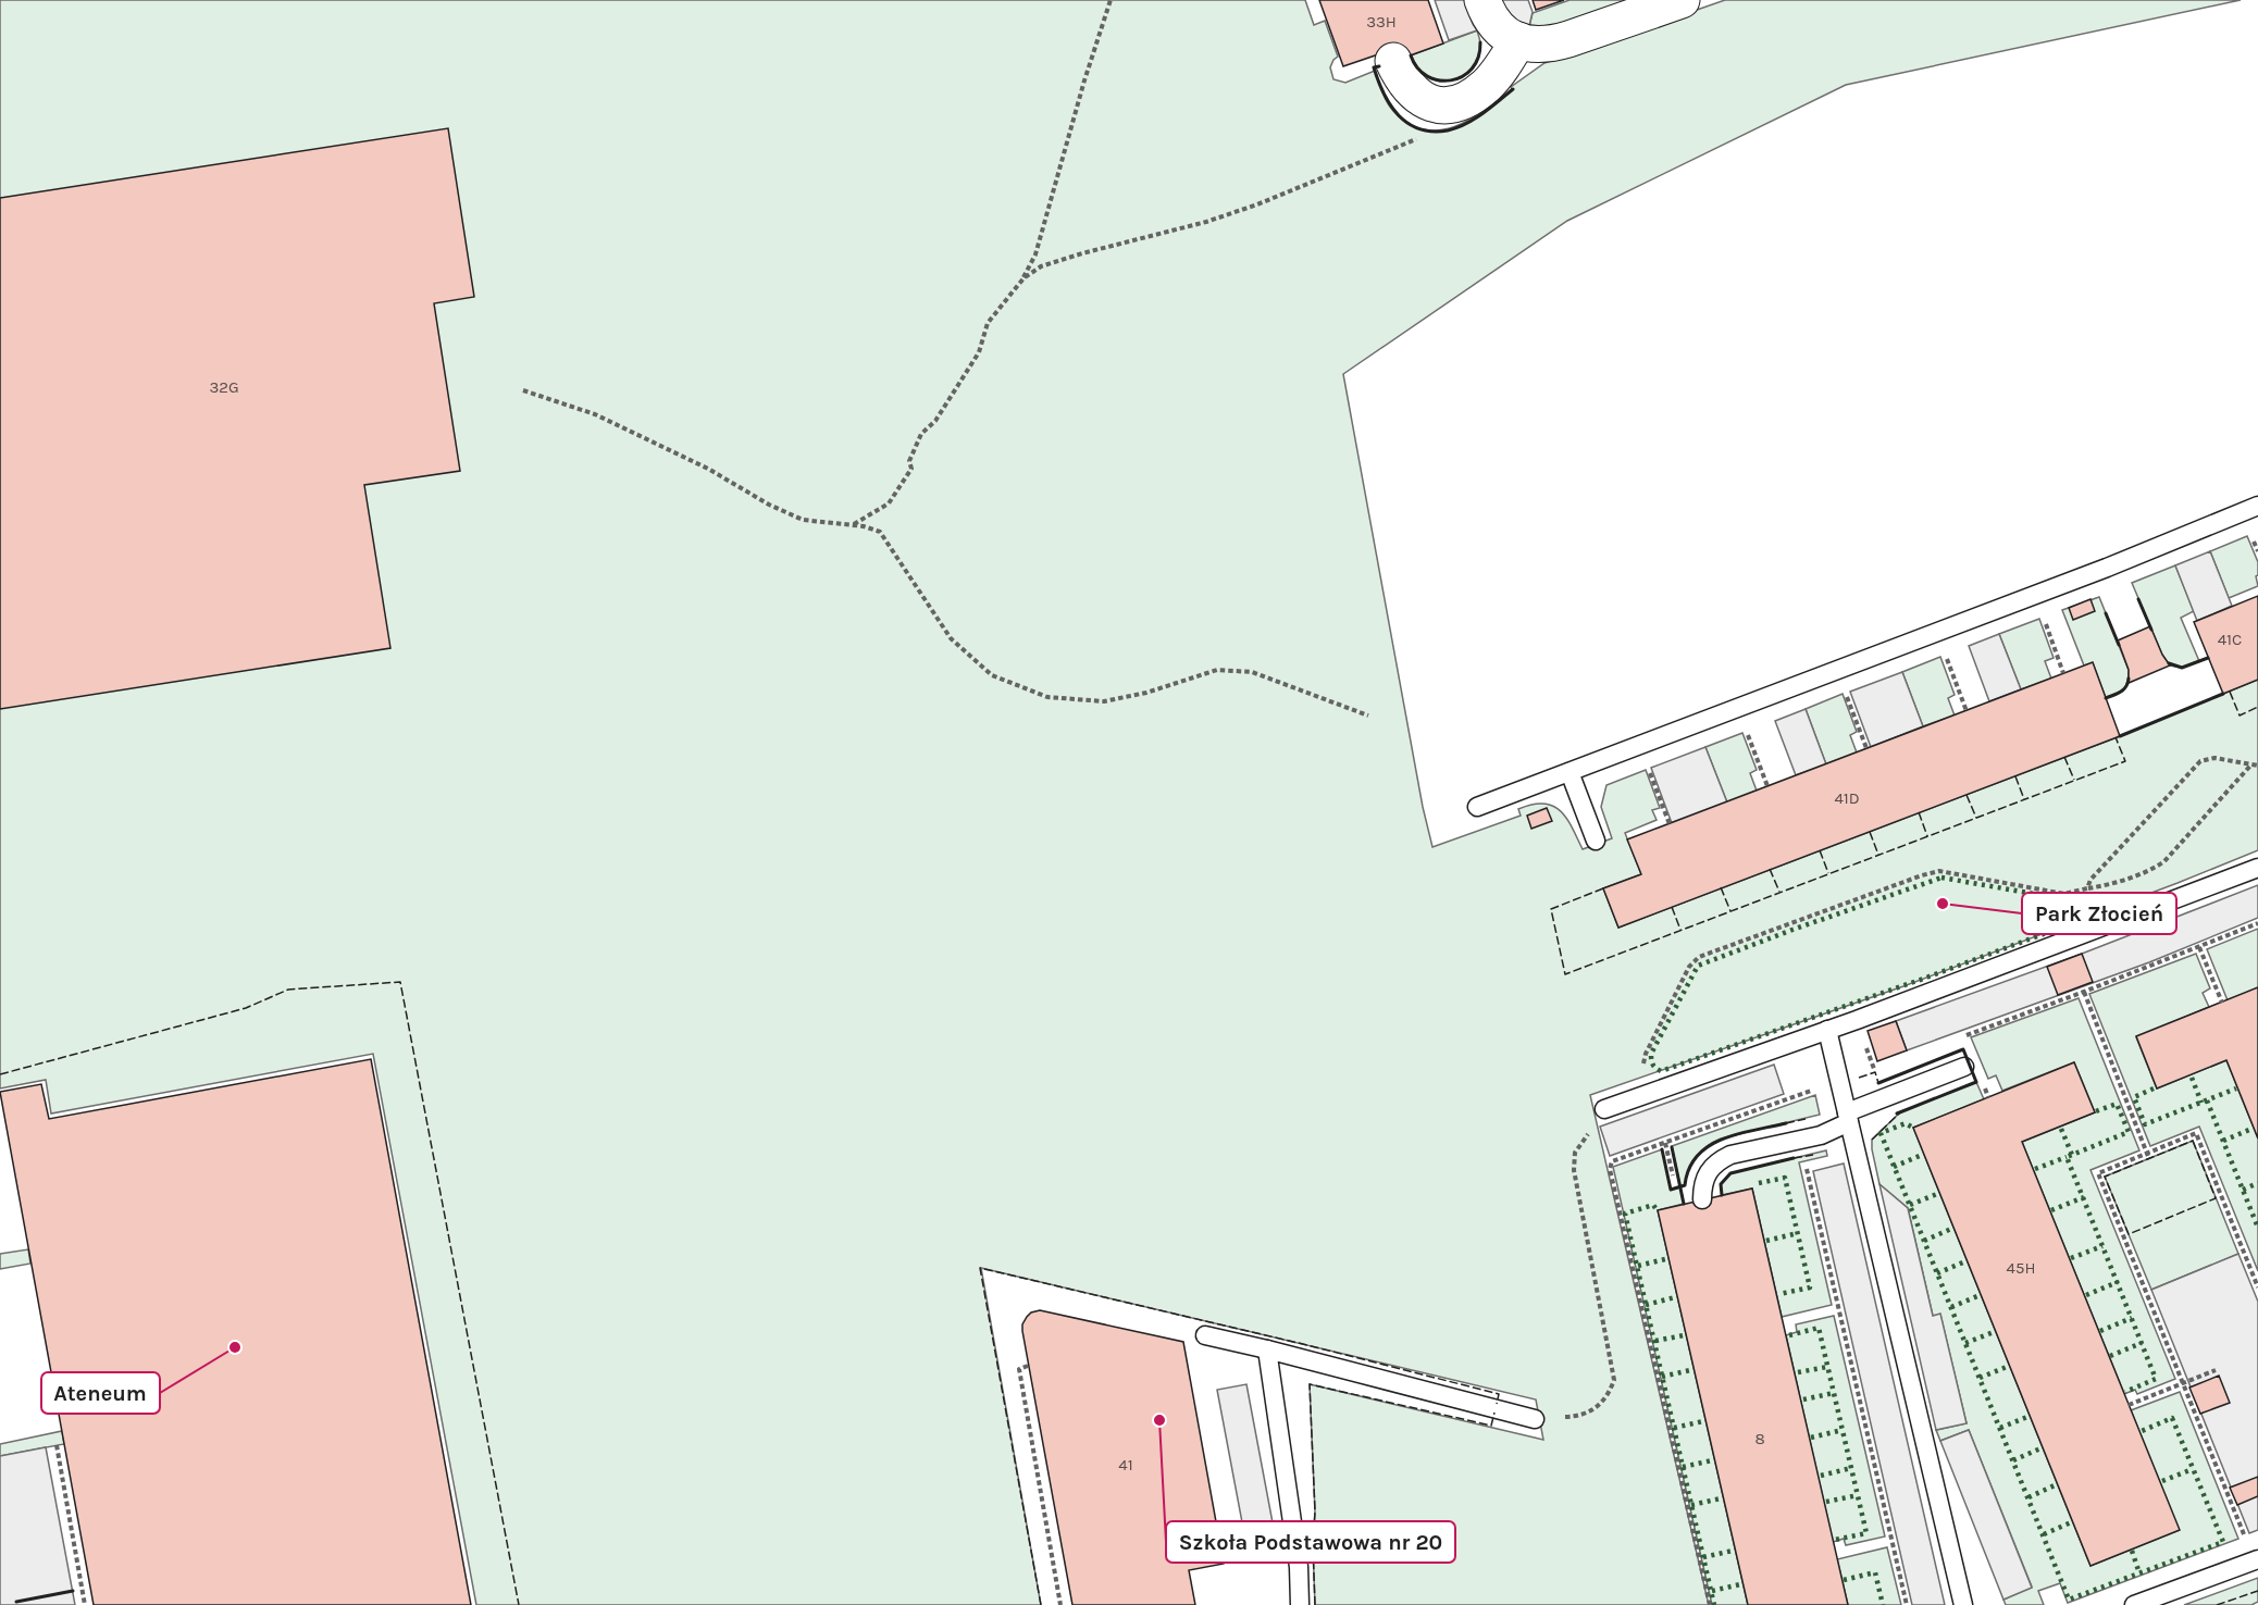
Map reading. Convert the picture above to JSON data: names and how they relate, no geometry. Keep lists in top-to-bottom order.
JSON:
{
  "places": ["Park Złocień", "Ateneum", "Szkoła Podstawowa nr 20"],
  "house_numbers": [
    "33H",
    "32G",
    "41C",
    "41D",
    "45H",
    "8",
    "41"
  ]
}
